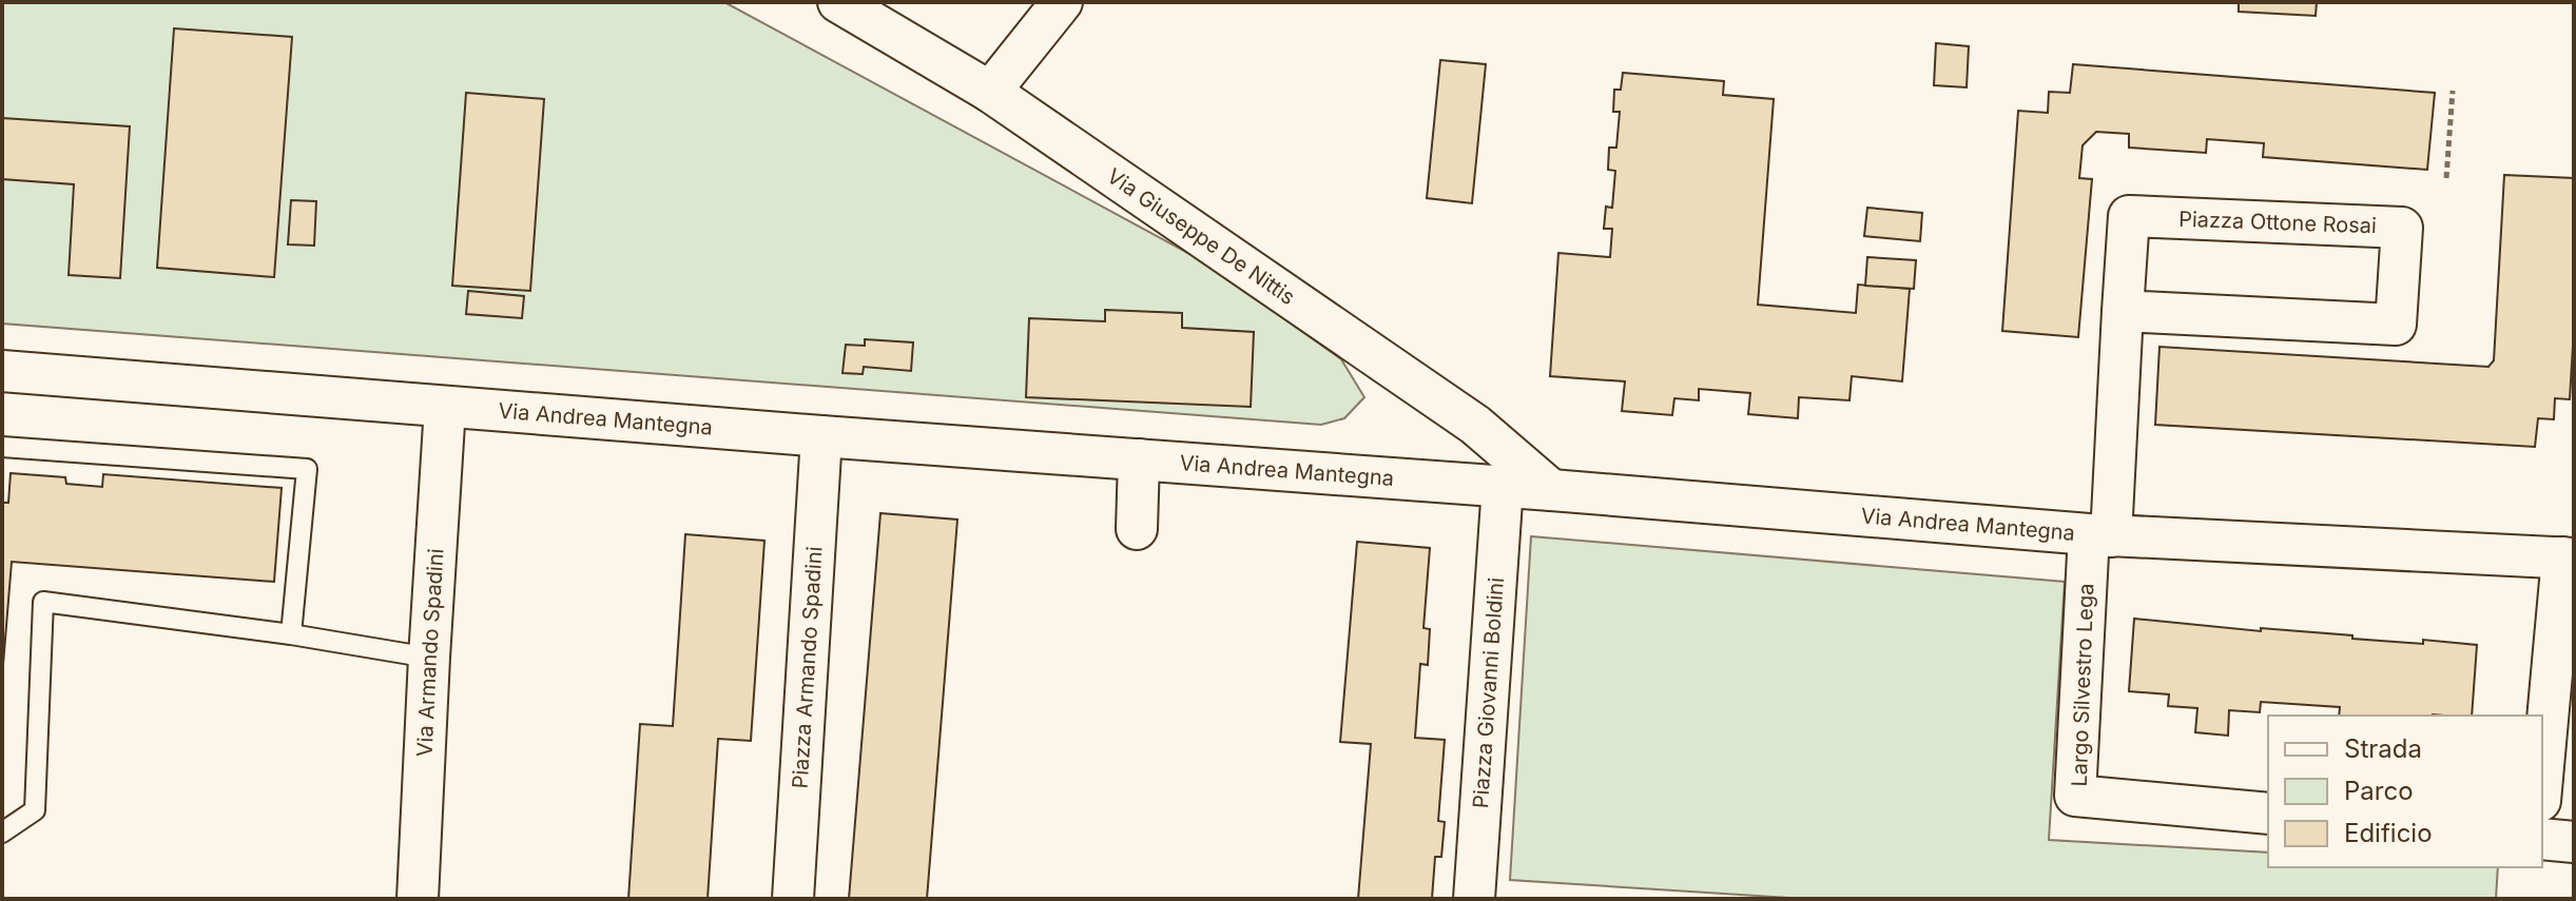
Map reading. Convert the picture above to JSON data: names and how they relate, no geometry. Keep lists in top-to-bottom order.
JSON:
{
  "streets": {
    "street": [
      "Piazza Ottone Rosai",
      "Via Giuseppe De Nittis",
      "Via Andrea Mantegna",
      "Via Armando Spadini",
      "Piazza Armando Spadini",
      "Largo Silvestro Lega",
      "Piazza Giovanni Boldini"
    ]
  },
  "crossings": [
    ["Piazza Ottone Rosai", "Via Andrea Mantegna"],
    ["Piazza Ottone Rosai", "Largo Silvestro Lega"],
    ["Via Giuseppe De Nittis", "Via Andrea Mantegna"],
    ["Via Andrea Mantegna", "Via Armando Spadini"],
    ["Via Andrea Mantegna", "Piazza Armando Spadini"],
    ["Via Andrea Mantegna", "Largo Silvestro Lega"],
    ["Via Andrea Mantegna", "Piazza Giovanni Boldini"]
  ],
  "legend": ["Strada", "Parco", "Edificio"]
}
